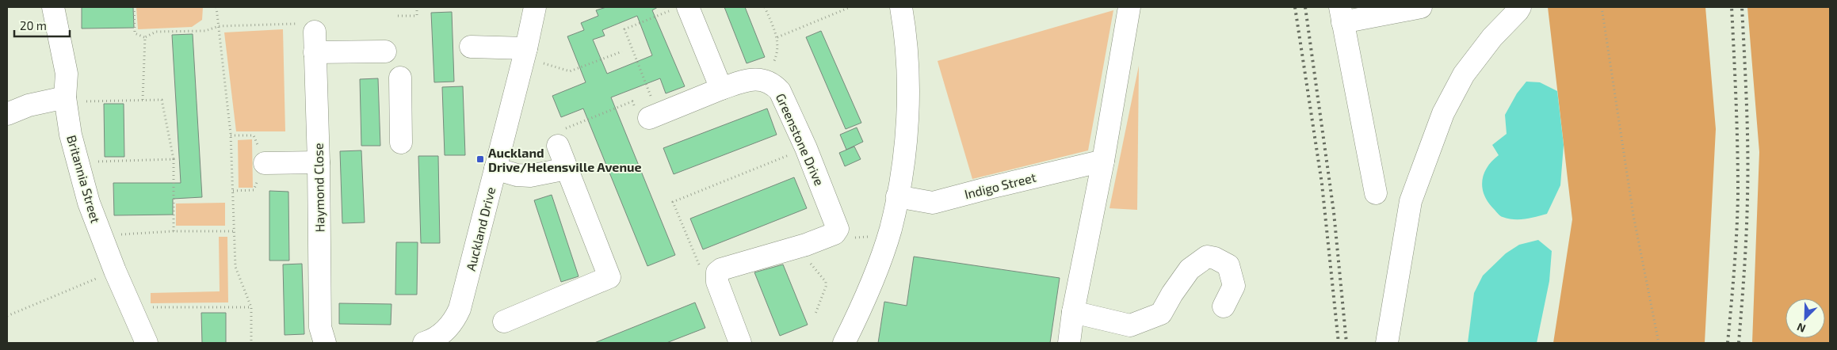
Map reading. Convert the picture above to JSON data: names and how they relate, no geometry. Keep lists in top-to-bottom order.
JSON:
{
  "streets": {
    "street": [
      "Greenstone Drive",
      "Britannia Street",
      "Indigo Street",
      "Haymond Close",
      "Auckland Drive"
    ]
  },
  "places": {
    "transit": ["Auckland Drive/Helensville Avenue"]
  },
  "scale_bar": "20 m",
  "north": "bottom left"
}
